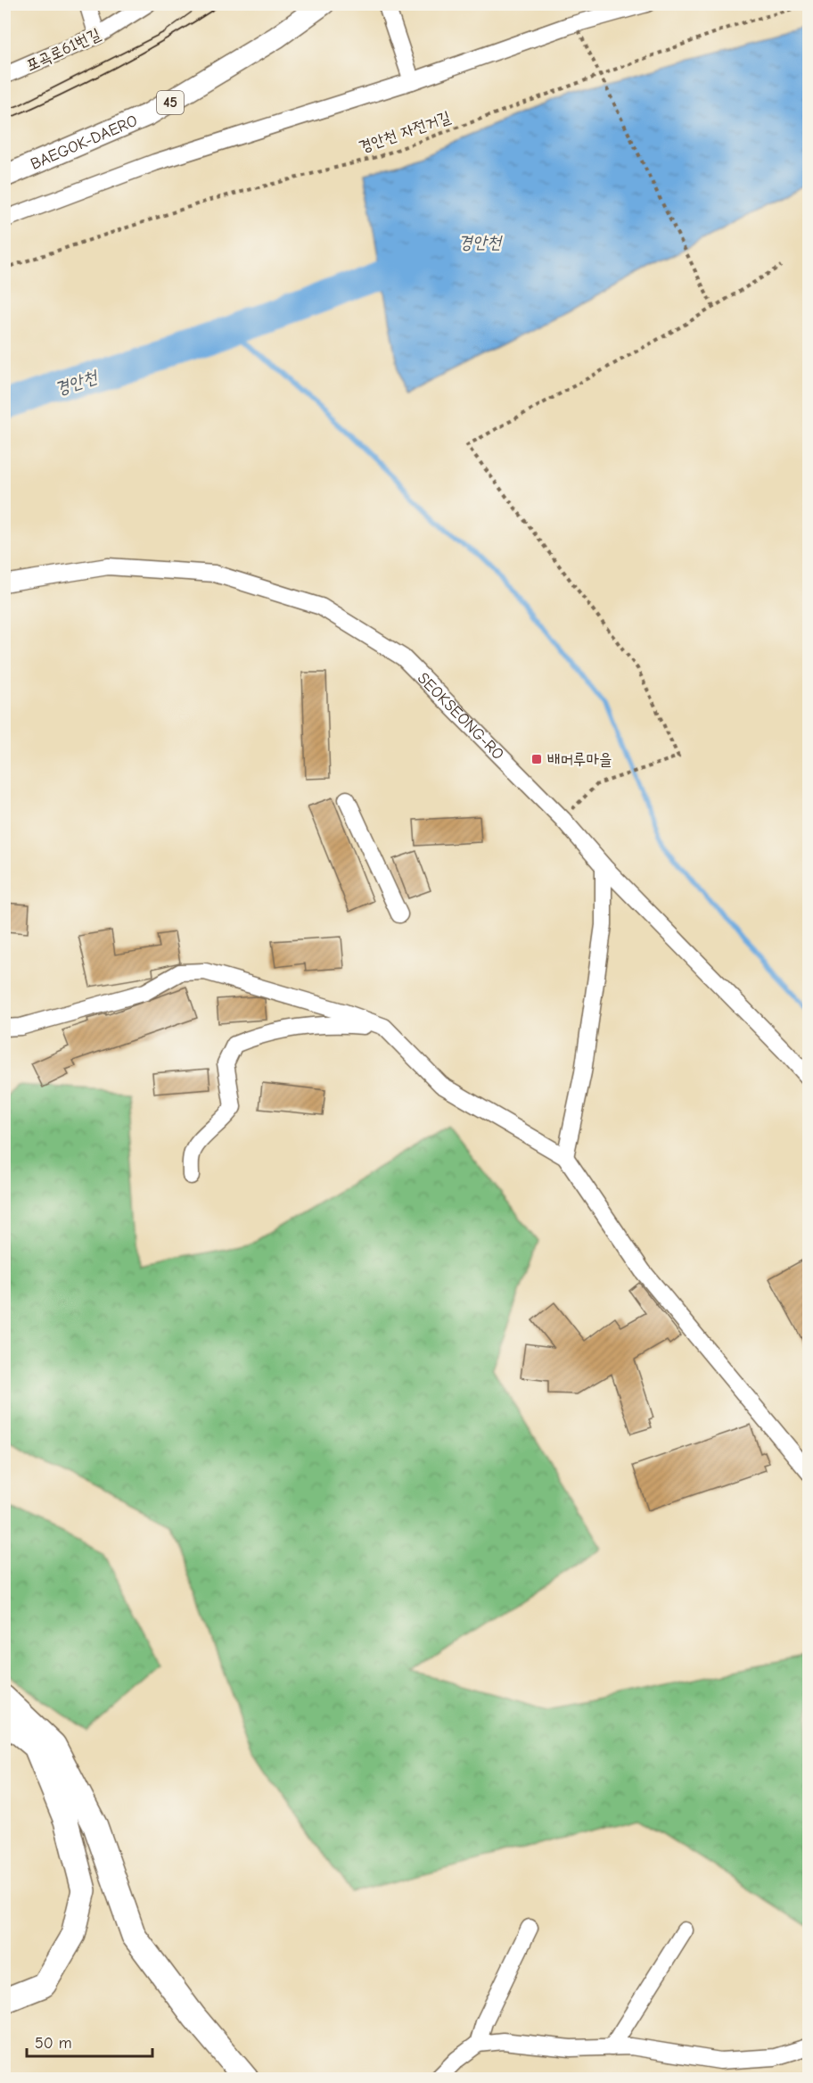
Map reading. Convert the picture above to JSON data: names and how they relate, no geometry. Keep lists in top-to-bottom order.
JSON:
{
  "streets": {
    "main road": ["45", "BAEGOK-DAERO"],
    "street": ["포곡로61번길", "SEOKSEONG-RO"],
    "path": ["경안천 자전거길"]
  },
  "water": ["경안천"],
  "places": {
    "transit": ["배머루마을"]
  },
  "scale_bar": "50 m"
}
